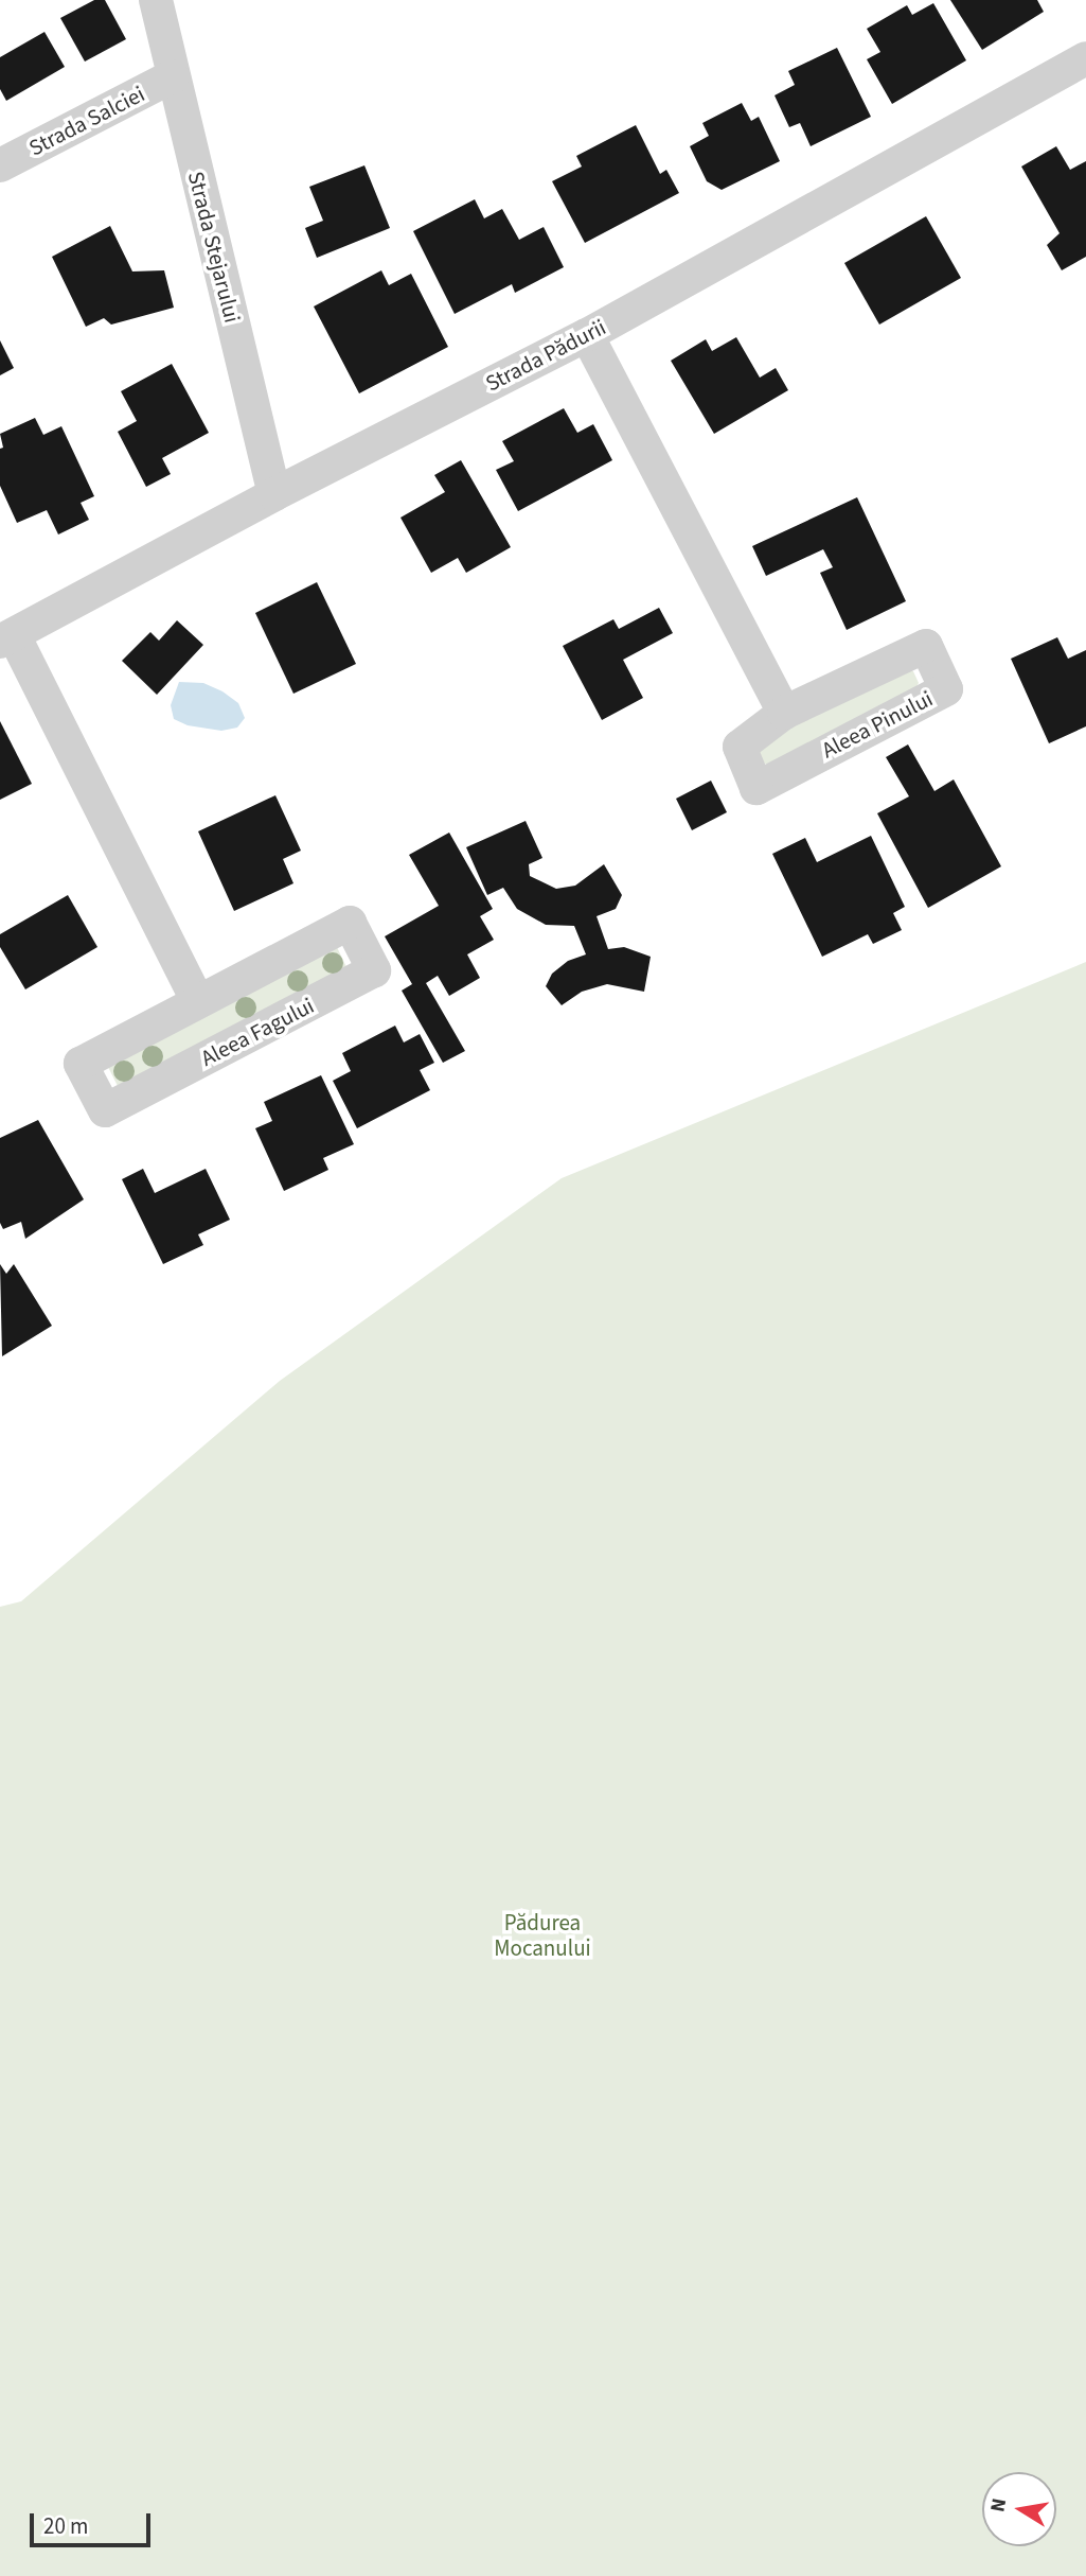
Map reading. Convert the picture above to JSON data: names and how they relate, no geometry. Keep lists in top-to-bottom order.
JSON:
{
  "streets": {
    "street": [
      "Strada Salciei",
      "Strada Stejarului",
      "Strada Pădurii",
      "Aleea Pinului",
      "Aleea Fagului"
    ]
  },
  "crossings": [
    ["Strada Salciei", "Strada Stejarului"],
    ["Strada Stejarului", "Strada Pădurii"]
  ],
  "parks": ["Pădurea Mocanului"],
  "scale_bar": "20 m",
  "north": "left"
}
